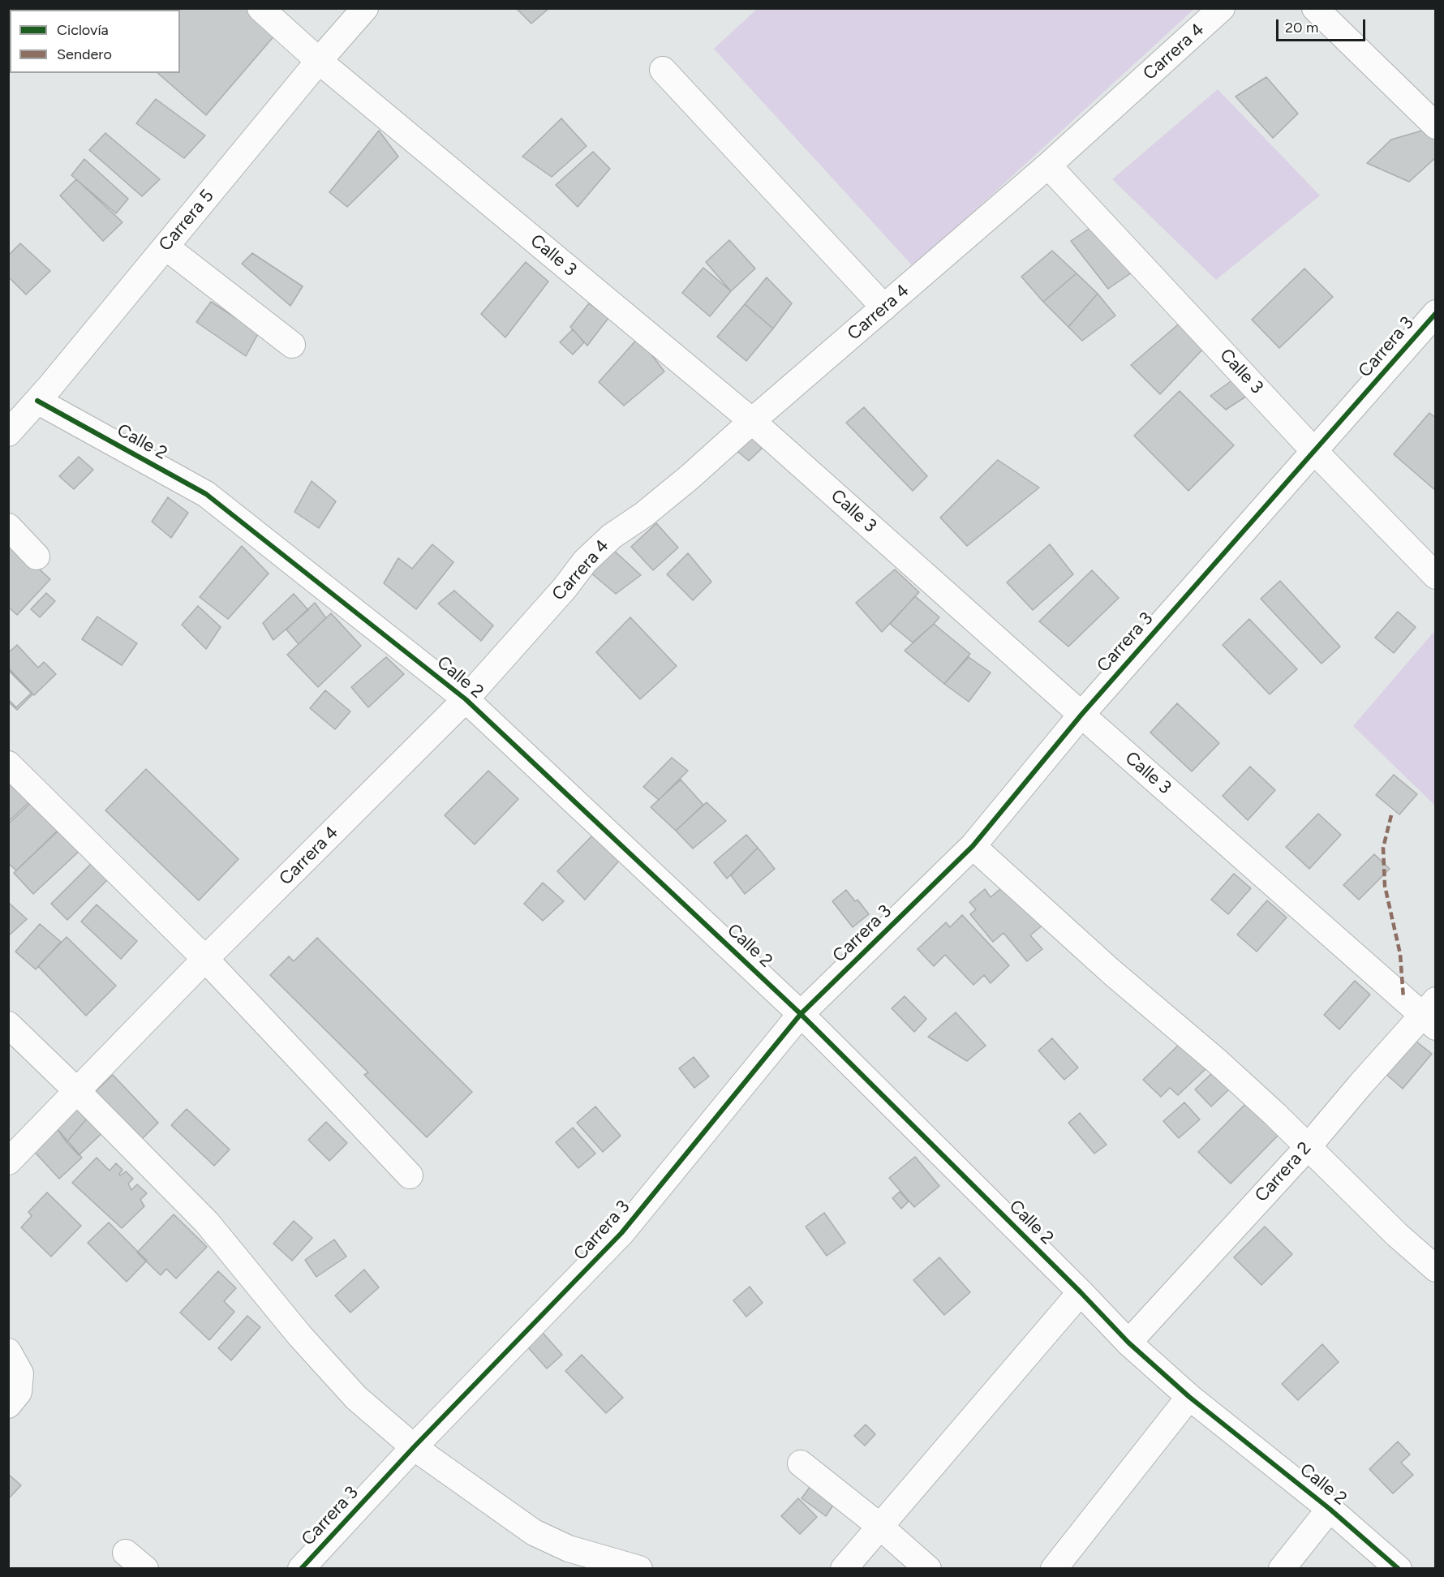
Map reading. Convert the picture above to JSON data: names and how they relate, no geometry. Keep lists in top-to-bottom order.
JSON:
{
  "streets": {
    "street": [
      "Carrera 4",
      "Carrera 5",
      "Calle 3",
      "Carrera 3",
      "Calle 2",
      "Carrera 2"
    ]
  },
  "crossings": [
    ["Carrera 4", "Calle 3"],
    ["Carrera 4", "Calle 2"],
    ["Carrera 5", "Calle 3"],
    ["Carrera 5", "Calle 2"],
    ["Calle 3", "Carrera 3"],
    ["Calle 3", "Carrera 2"],
    ["Carrera 3", "Calle 2"],
    ["Calle 2", "Carrera 2"]
  ],
  "legend": ["Ciclovía", "Sendero"],
  "scale_bar": "20 m"
}
